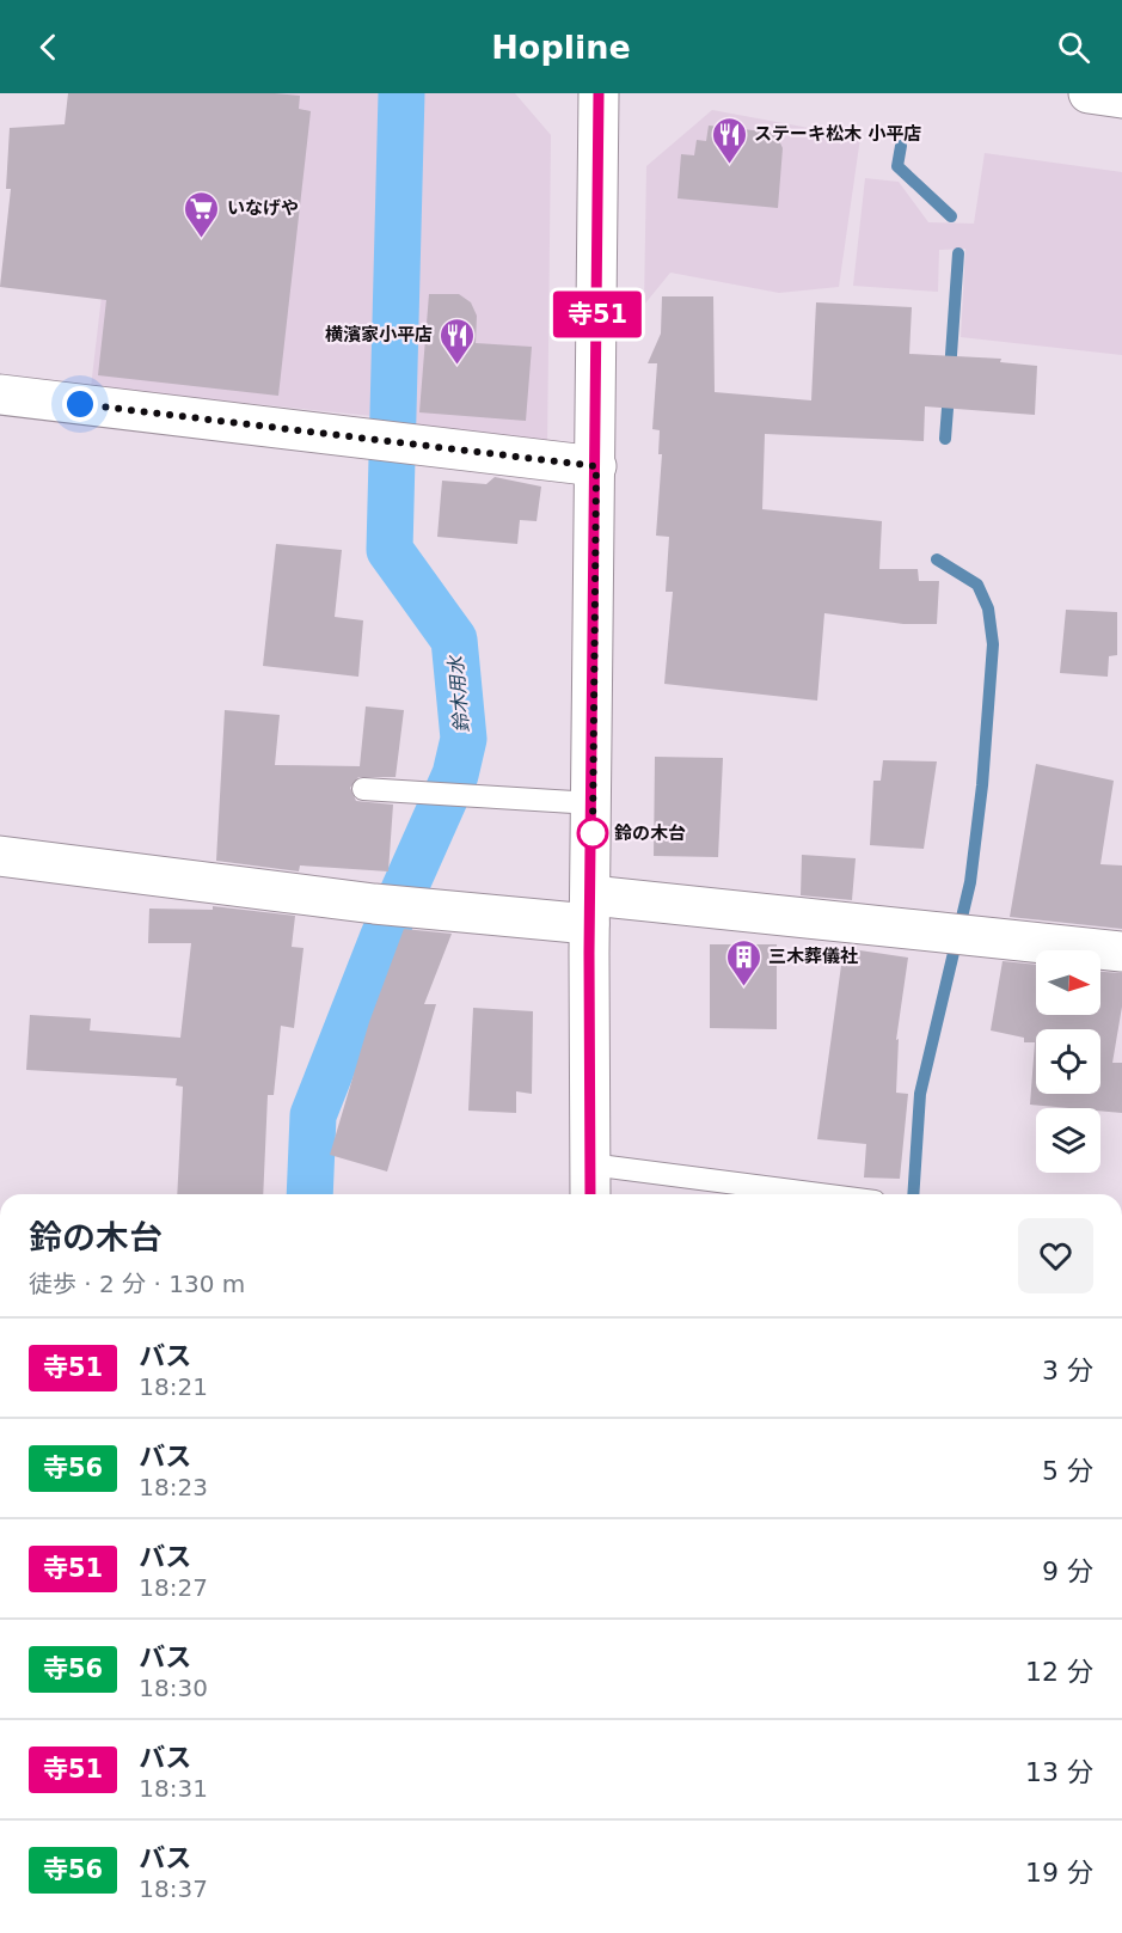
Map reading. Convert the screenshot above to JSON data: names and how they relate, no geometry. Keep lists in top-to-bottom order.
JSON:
{
  "water": ["鈴木用水"],
  "places": {
    "restaurant": ["ステーキ松木 小平店", "横濱家小平店"],
    "supermarket": ["いなげや"],
    "other": ["鈴の木台"],
    "building": ["三木葬儀社"]
  },
  "lines": ["bus line 寺51"],
  "north": "right",
  "page": {
    "header": "Hopline",
    "on_map": "寺51",
    "heading": ["鈴の木台", "徒歩 · 2 分 · 130 m"],
    "list": [
      {
        "mark": "寺51",
        "name": "バス",
        "note": "18:21",
        "value": "3 分"
      },
      {
        "mark": "寺56",
        "name": "バス",
        "note": "18:23",
        "value": "5 分"
      },
      {
        "mark": "寺51",
        "name": "バス",
        "note": "18:27",
        "value": "9 分"
      },
      {
        "mark": "寺56",
        "name": "バス",
        "note": "18:30",
        "value": "12 分"
      },
      {
        "mark": "寺51",
        "name": "バス",
        "note": "18:31",
        "value": "13 分"
      },
      {
        "mark": "寺56",
        "name": "バス",
        "note": "18:37",
        "value": "19 分"
      }
    ]
  }
}
